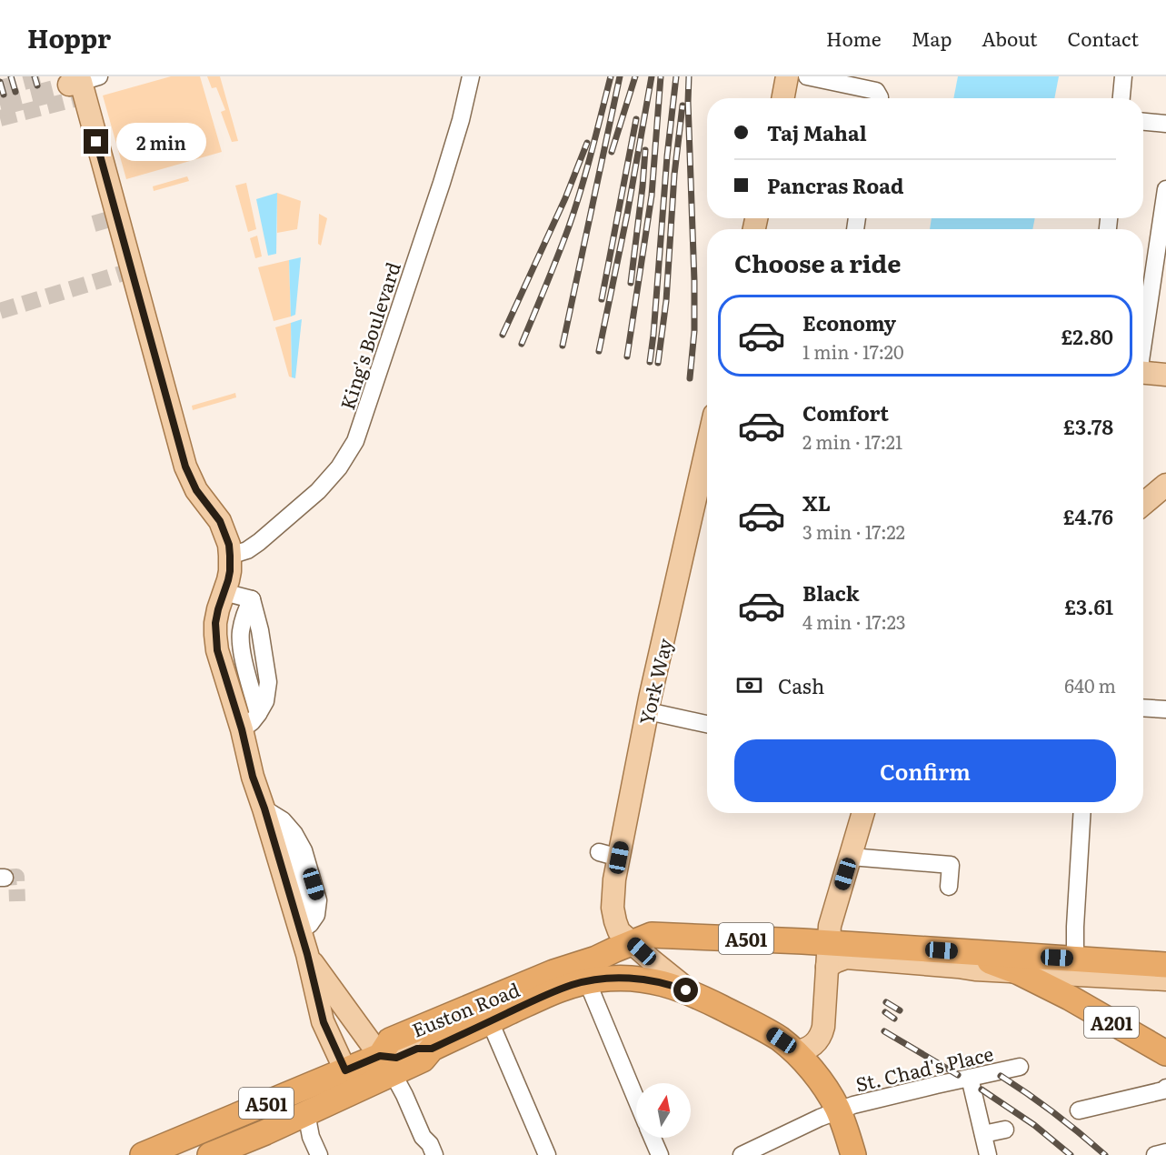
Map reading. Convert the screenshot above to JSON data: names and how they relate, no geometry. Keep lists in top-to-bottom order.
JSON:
{
  "streets": {
    "highway": ["A501", "Euston Road", "A201"],
    "main road": ["York Way"],
    "street": ["King's Boulevard", "St. Chad's Place"]
  },
  "crossings": [
    ["York Way", "A501"],
    ["York Way", "Euston Road"],
    ["A501", "Euston Road"],
    ["A501", "St. Chad's Place"]
  ],
  "north": "top",
  "page": {
    "header": "Hoppr",
    "nav": [
      "Home",
      "Map",
      "About",
      "Contact"
    ],
    "banner": ["Taj Mahal", "Pancras Road"],
    "bubble": "2 min",
    "heading": "Choose a ride",
    "list": [
      {
        "name": "Economy",
        "note": "1 min · 17:20",
        "value": "£2.80"
      },
      {
        "name": "Comfort",
        "note": "2 min · 17:21",
        "value": "£3.78"
      },
      {
        "name": "XL",
        "note": "3 min · 17:22",
        "value": "£4.76"
      },
      {
        "name": "Black",
        "note": "4 min · 17:23",
        "value": "£3.61"
      }
    ],
    "pay": ["Cash", "640 m"],
    "buttons": "Confirm"
  }
}
